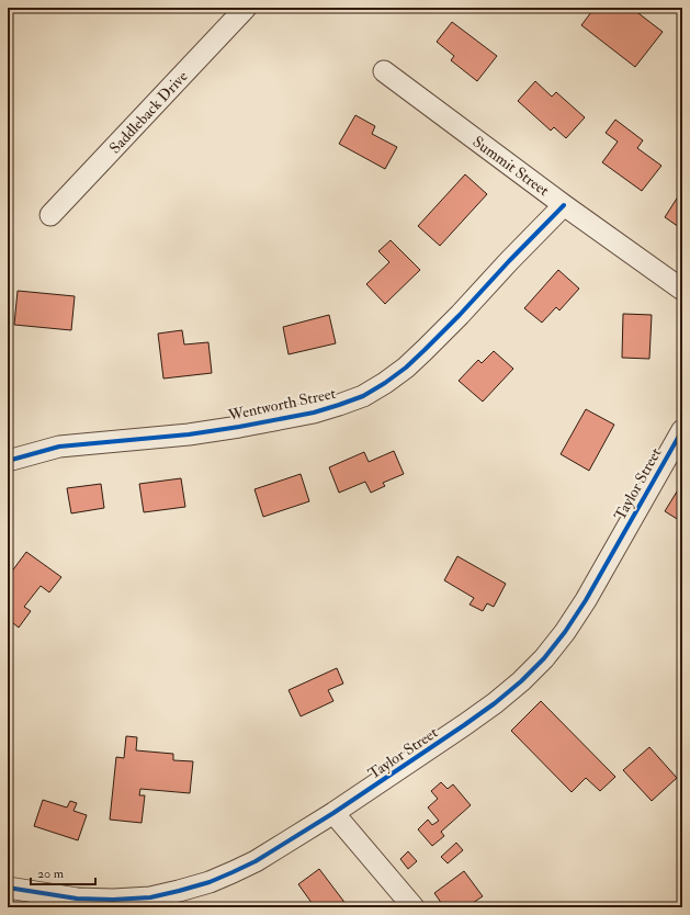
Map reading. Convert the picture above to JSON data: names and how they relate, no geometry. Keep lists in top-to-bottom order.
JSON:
{
  "streets": {
    "street": [
      "Saddleback Drive",
      "Summit Street",
      "Wentworth Street",
      "Taylor Street"
    ]
  },
  "crossings": [
    ["Summit Street", "Wentworth Street"]
  ],
  "scale_bar": "20 m"
}
